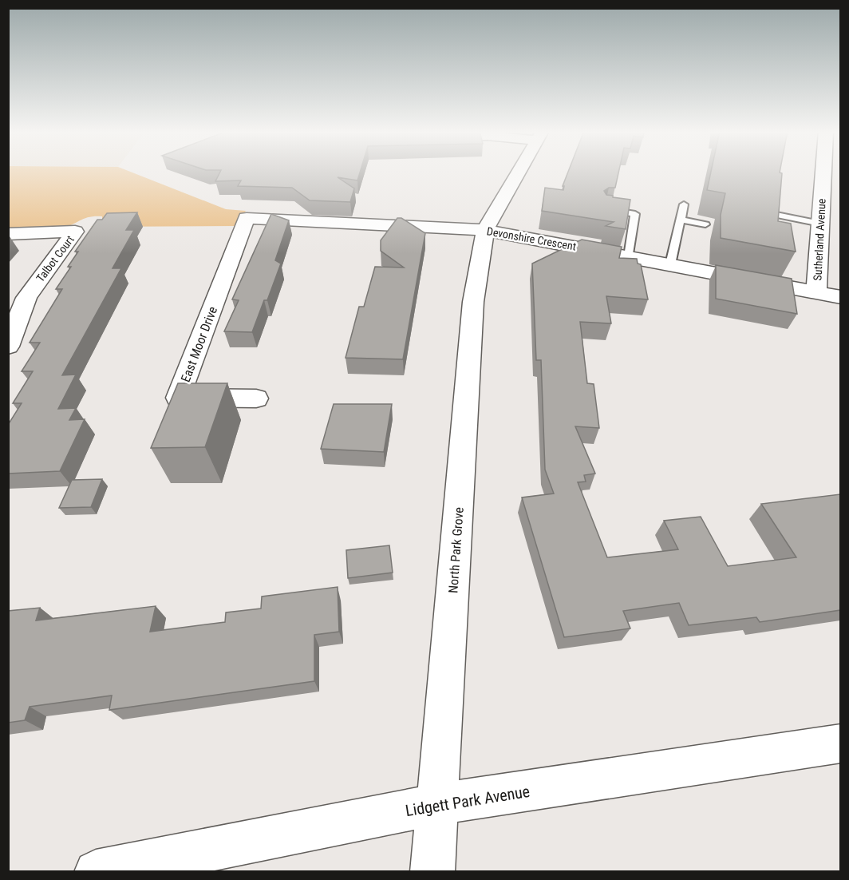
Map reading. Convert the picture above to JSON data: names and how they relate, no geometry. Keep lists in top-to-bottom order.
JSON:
{
  "streets": {
    "street": [
      "Devonshire Crescent",
      "Sutherland Avenue",
      "Talbot Court",
      "East Moor Drive",
      "North Park Grove",
      "Lidgett Park Avenue"
    ]
  },
  "crossings": [
    ["Devonshire Crescent", "Sutherland Avenue"],
    ["Devonshire Crescent", "East Moor Drive"],
    ["Devonshire Crescent", "North Park Grove"],
    ["North Park Grove", "Lidgett Park Avenue"]
  ]
}
